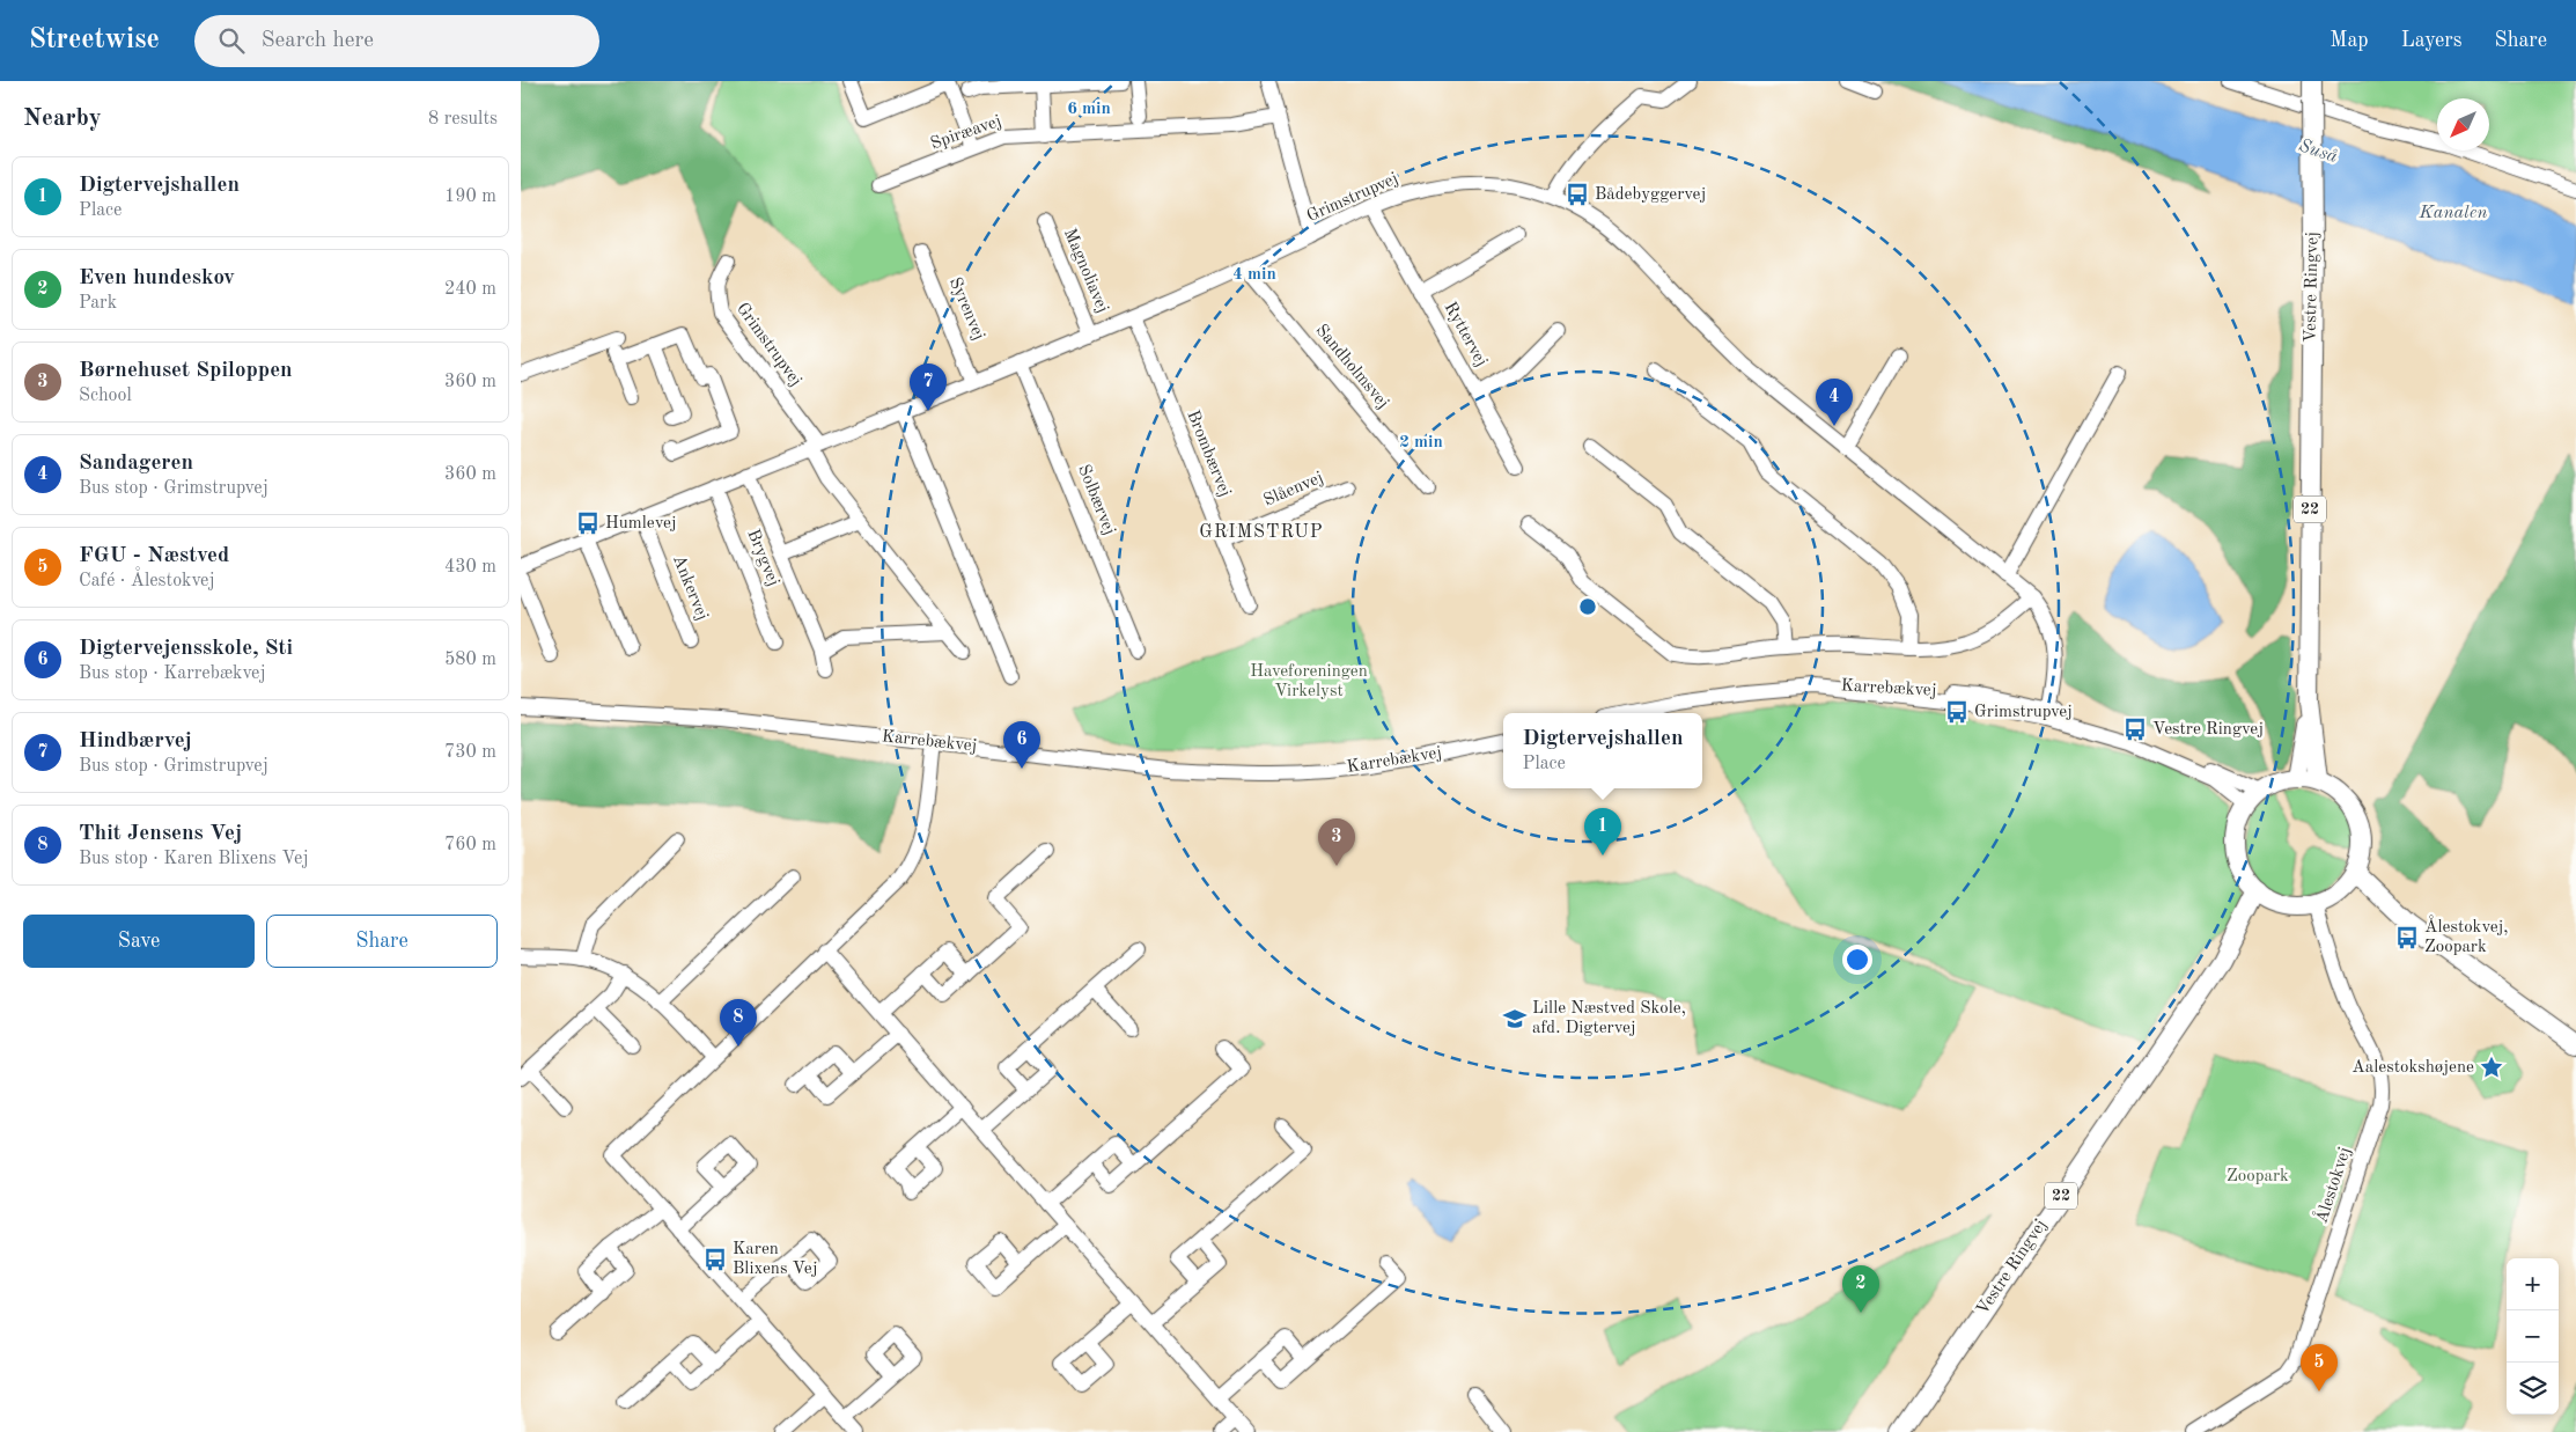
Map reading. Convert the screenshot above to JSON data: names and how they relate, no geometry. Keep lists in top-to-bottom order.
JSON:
{
  "streets": {
    "main road": ["Vestre Ringvej", "22"],
    "street": [
      "Spiræavej",
      "Grimstrupvej",
      "Magnoliavej",
      "Syrenvej",
      "Ryttervej",
      "Sandholmsvej",
      "Brombærvej",
      "Slåenvej",
      "Solbærvej",
      "Brygvej",
      "Ankervej",
      "Karrebækvej",
      "Ålestokvej"
    ]
  },
  "crossings": [
    ["Grimstrupvej", "Magnoliavej"],
    ["Grimstrupvej", "Syrenvej"],
    ["Grimstrupvej", "Ryttervej"],
    ["Grimstrupvej", "Sandholmsvej"],
    ["Grimstrupvej", "Brombærvej"],
    ["Grimstrupvej", "Solbærvej"],
    ["Grimstrupvej", "Brygvej"],
    ["Grimstrupvej", "Ankervej"],
    ["Grimstrupvej", "Karrebækvej"],
    ["Vestre Ringvej", "Karrebækvej"],
    ["Vestre Ringvej", "Ålestokvej"],
    ["Brombærvej", "Slåenvej"],
    ["Karrebækvej", "Ålestokvej"]
  ],
  "districts": ["GRIMSTRUP"],
  "water": ["Suså", "Kanalen"],
  "parks": ["Haveforeningen Virkelyst", "Zoopark"],
  "places": {
    "bus stop": [
      "Bådebyggervej",
      "Humlevej",
      "Grimstrupvej",
      "Vestre Ringvej",
      "Ålestokvej, Zoopark",
      "Karen Blixens Vej"
    ],
    "school or university": ["Lille Næstved Skole, afd. Digtervej"],
    "place": ["Aalestokshøjene"]
  },
  "north": "bottom left",
  "page": {
    "header": "Streetwise",
    "search": "Search here",
    "nav": ["Map", "Layers", "Share"],
    "heading": ["Nearby", "8 results"],
    "list": [
      {
        "mark": "1",
        "name": "Digtervejshallen",
        "note": "Place",
        "value": "190 m"
      },
      {
        "mark": "2",
        "name": "Even hundeskov",
        "note": "Park",
        "value": "240 m"
      },
      {
        "mark": "3",
        "name": "Børnehuset Spiloppen",
        "note": "School",
        "value": "360 m"
      },
      {
        "mark": "4",
        "name": "Sandageren",
        "note": "Bus stop · Grimstrupvej",
        "value": "360 m"
      },
      {
        "mark": "5",
        "name": "FGU - Næstved",
        "note": "Café · Ålestokvej",
        "value": "430 m"
      },
      {
        "mark": "6",
        "name": "Digtervejensskole, Sti",
        "note": "Bus stop · Karrebækvej",
        "value": "580 m"
      },
      {
        "mark": "7",
        "name": "Hindbærvej",
        "note": "Bus stop · Grimstrupvej",
        "value": "730 m"
      },
      {
        "mark": "8",
        "name": "Thit Jensens Vej",
        "note": "Bus stop · Karen Blixens Vej",
        "value": "760 m"
      }
    ],
    "pins": [
      "7",
      "4",
      "6",
      "1",
      "3",
      "8",
      "2",
      "5"
    ],
    "popup": ["Digtervejshallen", "Place"],
    "buttons": ["Save", "Share"],
    "map_buttons": ["+", "−"]
  },
  "rings": ["6 min", "4 min", "2 min"]
}
